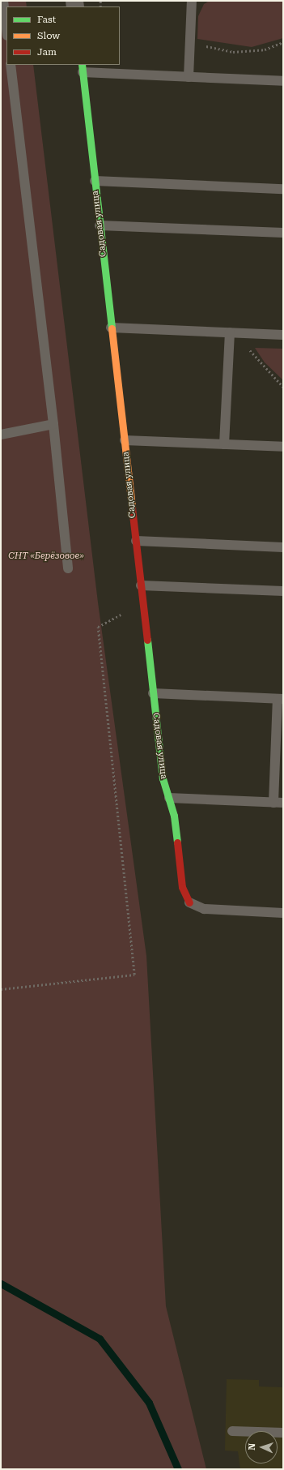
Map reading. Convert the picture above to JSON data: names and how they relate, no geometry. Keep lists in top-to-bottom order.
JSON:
{
  "streets": {
    "street": ["Садовая улица"]
  },
  "parks": ["СНТ «Берёзовое»"],
  "legend": ["Fast", "Slow", "Jam"],
  "north": "left"
}
